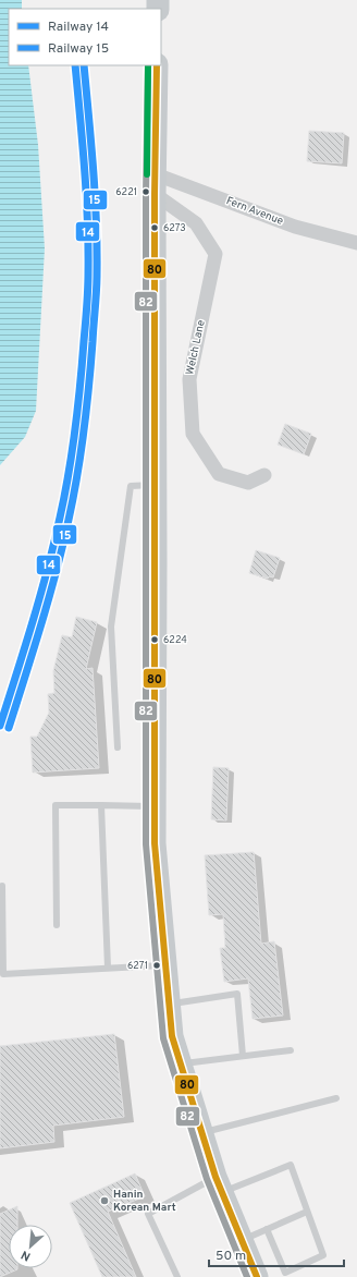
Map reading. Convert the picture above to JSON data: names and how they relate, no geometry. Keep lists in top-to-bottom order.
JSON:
{
  "streets": {
    "street": ["Fern Avenue", "Welch Lane"]
  },
  "crossings": [
    ["Fern Avenue", "Welch Lane"]
  ],
  "places": [
    "6221",
    "6273",
    "6224",
    "6271",
    "Hanin Korean Mart"
  ],
  "lines": [
    "rail line 14",
    "rail line 15",
    "transit line 80",
    "transit line 82"
  ],
  "legend": ["Railway 14", "Railway 15"],
  "scale_bar": "50 m",
  "north": "bottom left"
}
